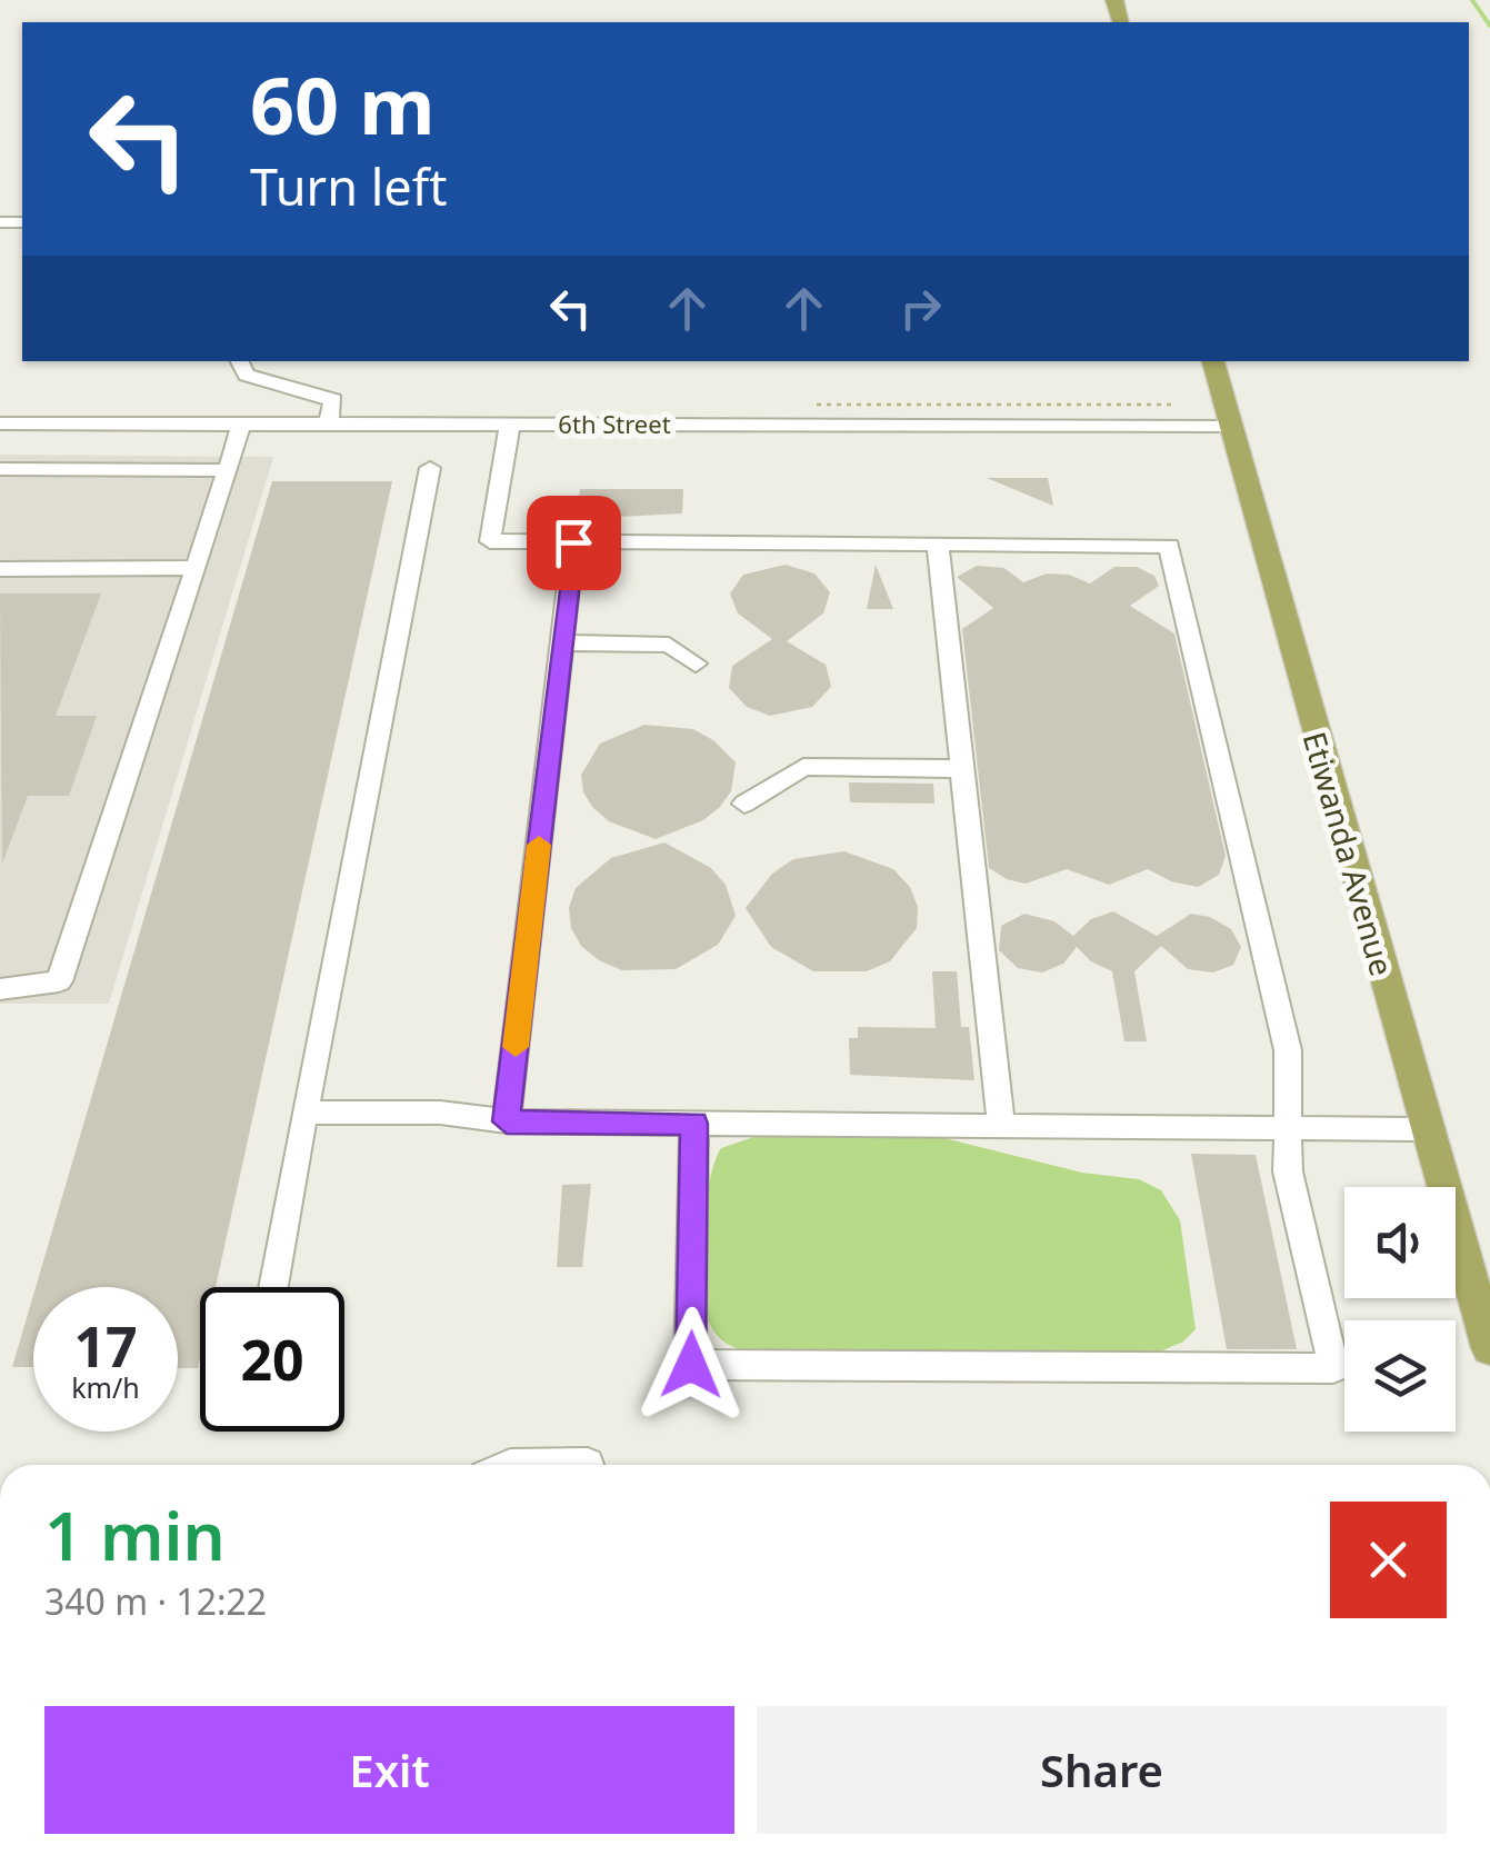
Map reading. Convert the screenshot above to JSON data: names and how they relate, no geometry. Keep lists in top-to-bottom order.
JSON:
{
  "streets": {
    "main road": ["Etiwanda Avenue"],
    "street": ["6th Street"]
  },
  "crossings": [
    ["6th Street", "Etiwanda Avenue"]
  ],
  "page": {
    "turn": ["60 m", "Turn left"],
    "speed": "17 km/h",
    "limit": "20",
    "heading": ["1 min", "340 m · 12:22"],
    "buttons": ["Exit", "Share"]
  }
}
